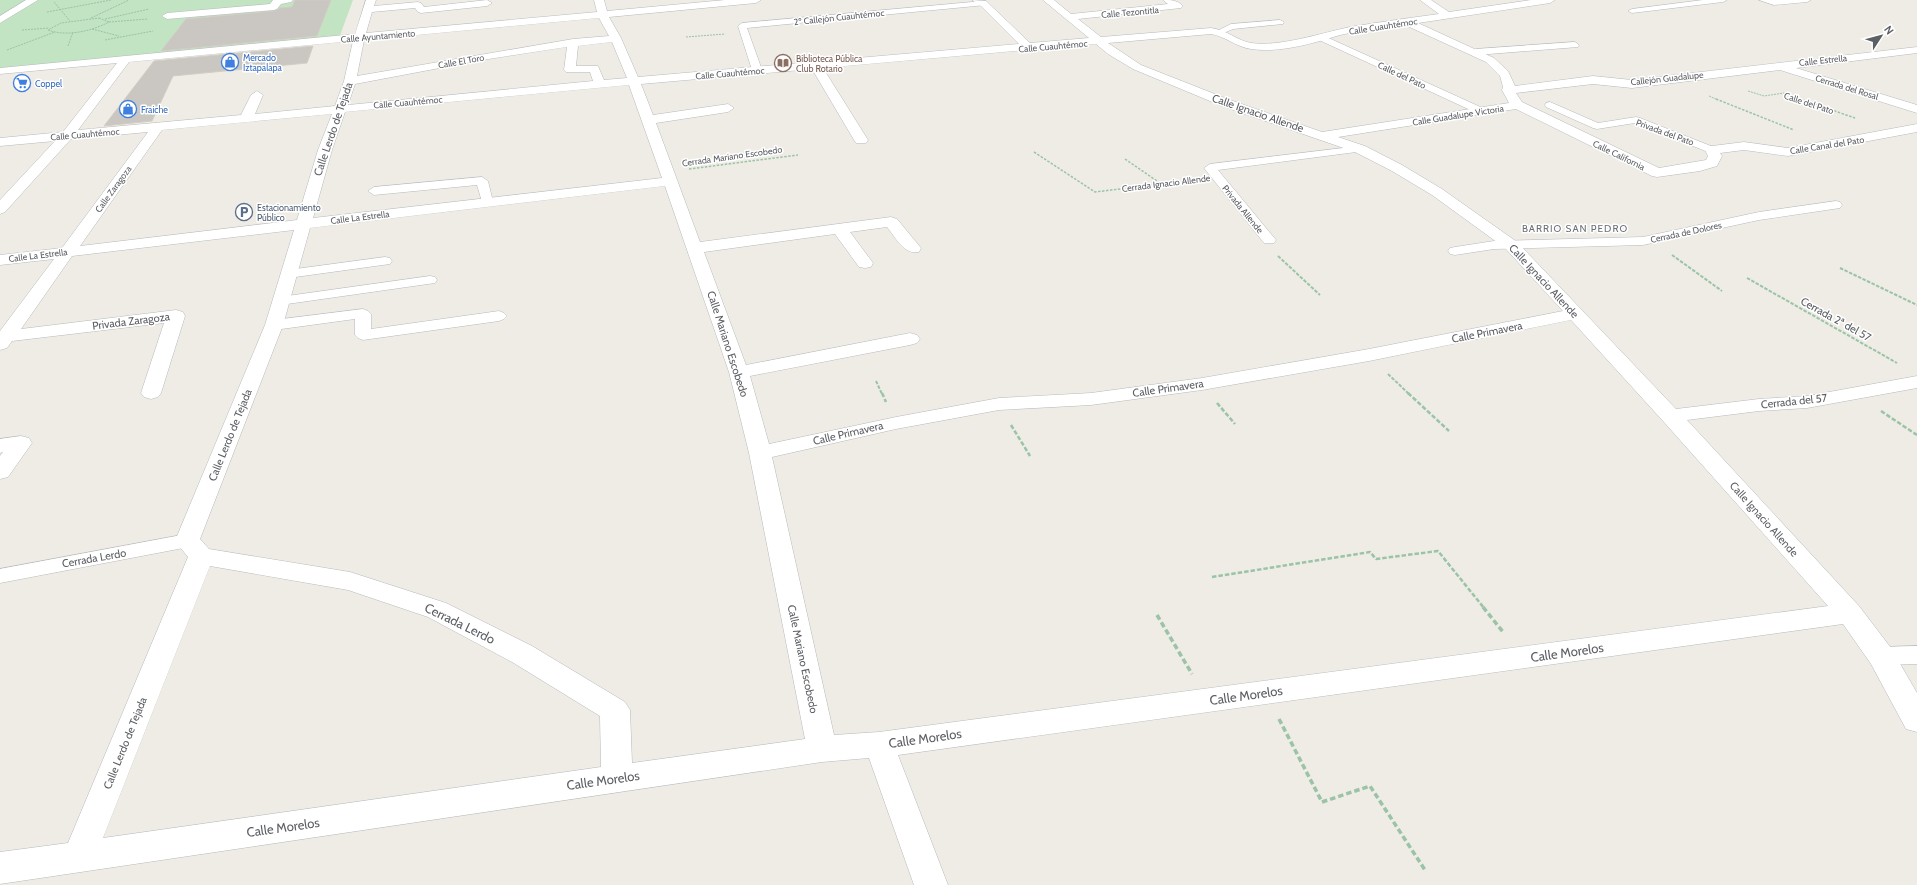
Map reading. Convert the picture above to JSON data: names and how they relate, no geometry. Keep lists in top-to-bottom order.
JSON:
{
  "streets": {
    "street": [
      "Calle Tezontitla",
      "Calle Cuauhtémoc",
      "Calle Ayuntamiento",
      "Calle Estrella",
      "Calle El Toro",
      "Callejón Guadalupe",
      "Cerrada del Rosal",
      "Calle Ignacio Allende",
      "Calle Guadalupe Victoria",
      "Calle Lerdo de Tejada",
      "Calle Canal del Pato",
      "Calle California",
      "Calle Zaragoza",
      "Calle La Estrella",
      "Privada Zaragoza",
      "Calle Primavera",
      "Calle Mariano Escobedo",
      "Cerrada del 57",
      "Cerrada Lerdo",
      "Calle Morelos"
    ],
    "lane": [
      "2º Callejón Cuauhtémoc",
      "Calle del Pato",
      "Privada del Pato",
      "Cerrada Ignacio Allende",
      "Privada Allende",
      "Cerrada de Dolores"
    ],
    "path": ["Cerrada Mariano Escobedo", "Cerrada 2ª del 57"]
  },
  "crossings": [
    ["Calle Tezontitla", "Calle Ignacio Allende"],
    ["Calle Cuauhtémoc", "Calle del Pato"],
    ["Calle Cuauhtémoc", "Calle Ignacio Allende"],
    ["Calle Cuauhtémoc", "Calle Guadalupe Victoria"],
    ["Calle Cuauhtémoc", "Calle Lerdo de Tejada"],
    ["Calle Cuauhtémoc", "Calle Zaragoza"],
    ["Calle Cuauhtémoc", "Calle Mariano Escobedo"],
    ["Calle Ayuntamiento", "Calle Lerdo de Tejada"],
    ["Calle Ayuntamiento", "Calle Mariano Escobedo"],
    ["Calle Estrella", "Callejón Guadalupe"],
    ["Calle Estrella", "Cerrada del Rosal"],
    ["Calle El Toro", "Calle Lerdo de Tejada"],
    ["Calle El Toro", "Calle Mariano Escobedo"],
    ["Calle del Pato", "Callejón Guadalupe"],
    ["Calle del Pato", "Calle Guadalupe Victoria"],
    ["Callejón Guadalupe", "Cerrada del Rosal"],
    ["Callejón Guadalupe", "Calle Guadalupe Victoria"],
    ["Calle Ignacio Allende", "Calle Guadalupe Victoria"],
    ["Calle Ignacio Allende", "Cerrada Ignacio Allende"],
    ["Calle Ignacio Allende", "Cerrada de Dolores"],
    ["Calle Ignacio Allende", "Calle Primavera"],
    ["Calle Ignacio Allende", "Cerrada del 57"],
    ["Calle Ignacio Allende", "Calle Morelos"],
    ["Calle Guadalupe Victoria", "Calle California"],
    ["Calle Lerdo de Tejada", "Calle La Estrella"],
    ["Calle Lerdo de Tejada", "Cerrada Lerdo"],
    ["Calle Lerdo de Tejada", "Calle Morelos"],
    ["Privada del Pato", "Calle Canal del Pato"],
    ["Privada del Pato", "Calle California"],
    ["Calle Canal del Pato", "Calle California"],
    ["Cerrada Mariano Escobedo", "Calle La Estrella"],
    ["Cerrada Mariano Escobedo", "Calle Mariano Escobedo"],
    ["Cerrada Ignacio Allende", "Privada Allende"],
    ["Calle Zaragoza", "Calle La Estrella"],
    ["Calle Zaragoza", "Privada Zaragoza"],
    ["Calle La Estrella", "Calle Mariano Escobedo"],
    ["Calle Primavera", "Calle Mariano Escobedo"],
    ["Calle Mariano Escobedo", "Calle Morelos"],
    ["Cerrada Lerdo", "Calle Morelos"]
  ],
  "districts": ["BARRIO SAN PEDRO"],
  "places": {
    "shop": ["Mercado Iztapalapa", "Fraiche"],
    "library": ["Biblioteca Pública Club Rotario"],
    "supermarket": ["Coppel"],
    "parking": ["Estacionamiento Público"]
  },
  "north": "top right"
}
